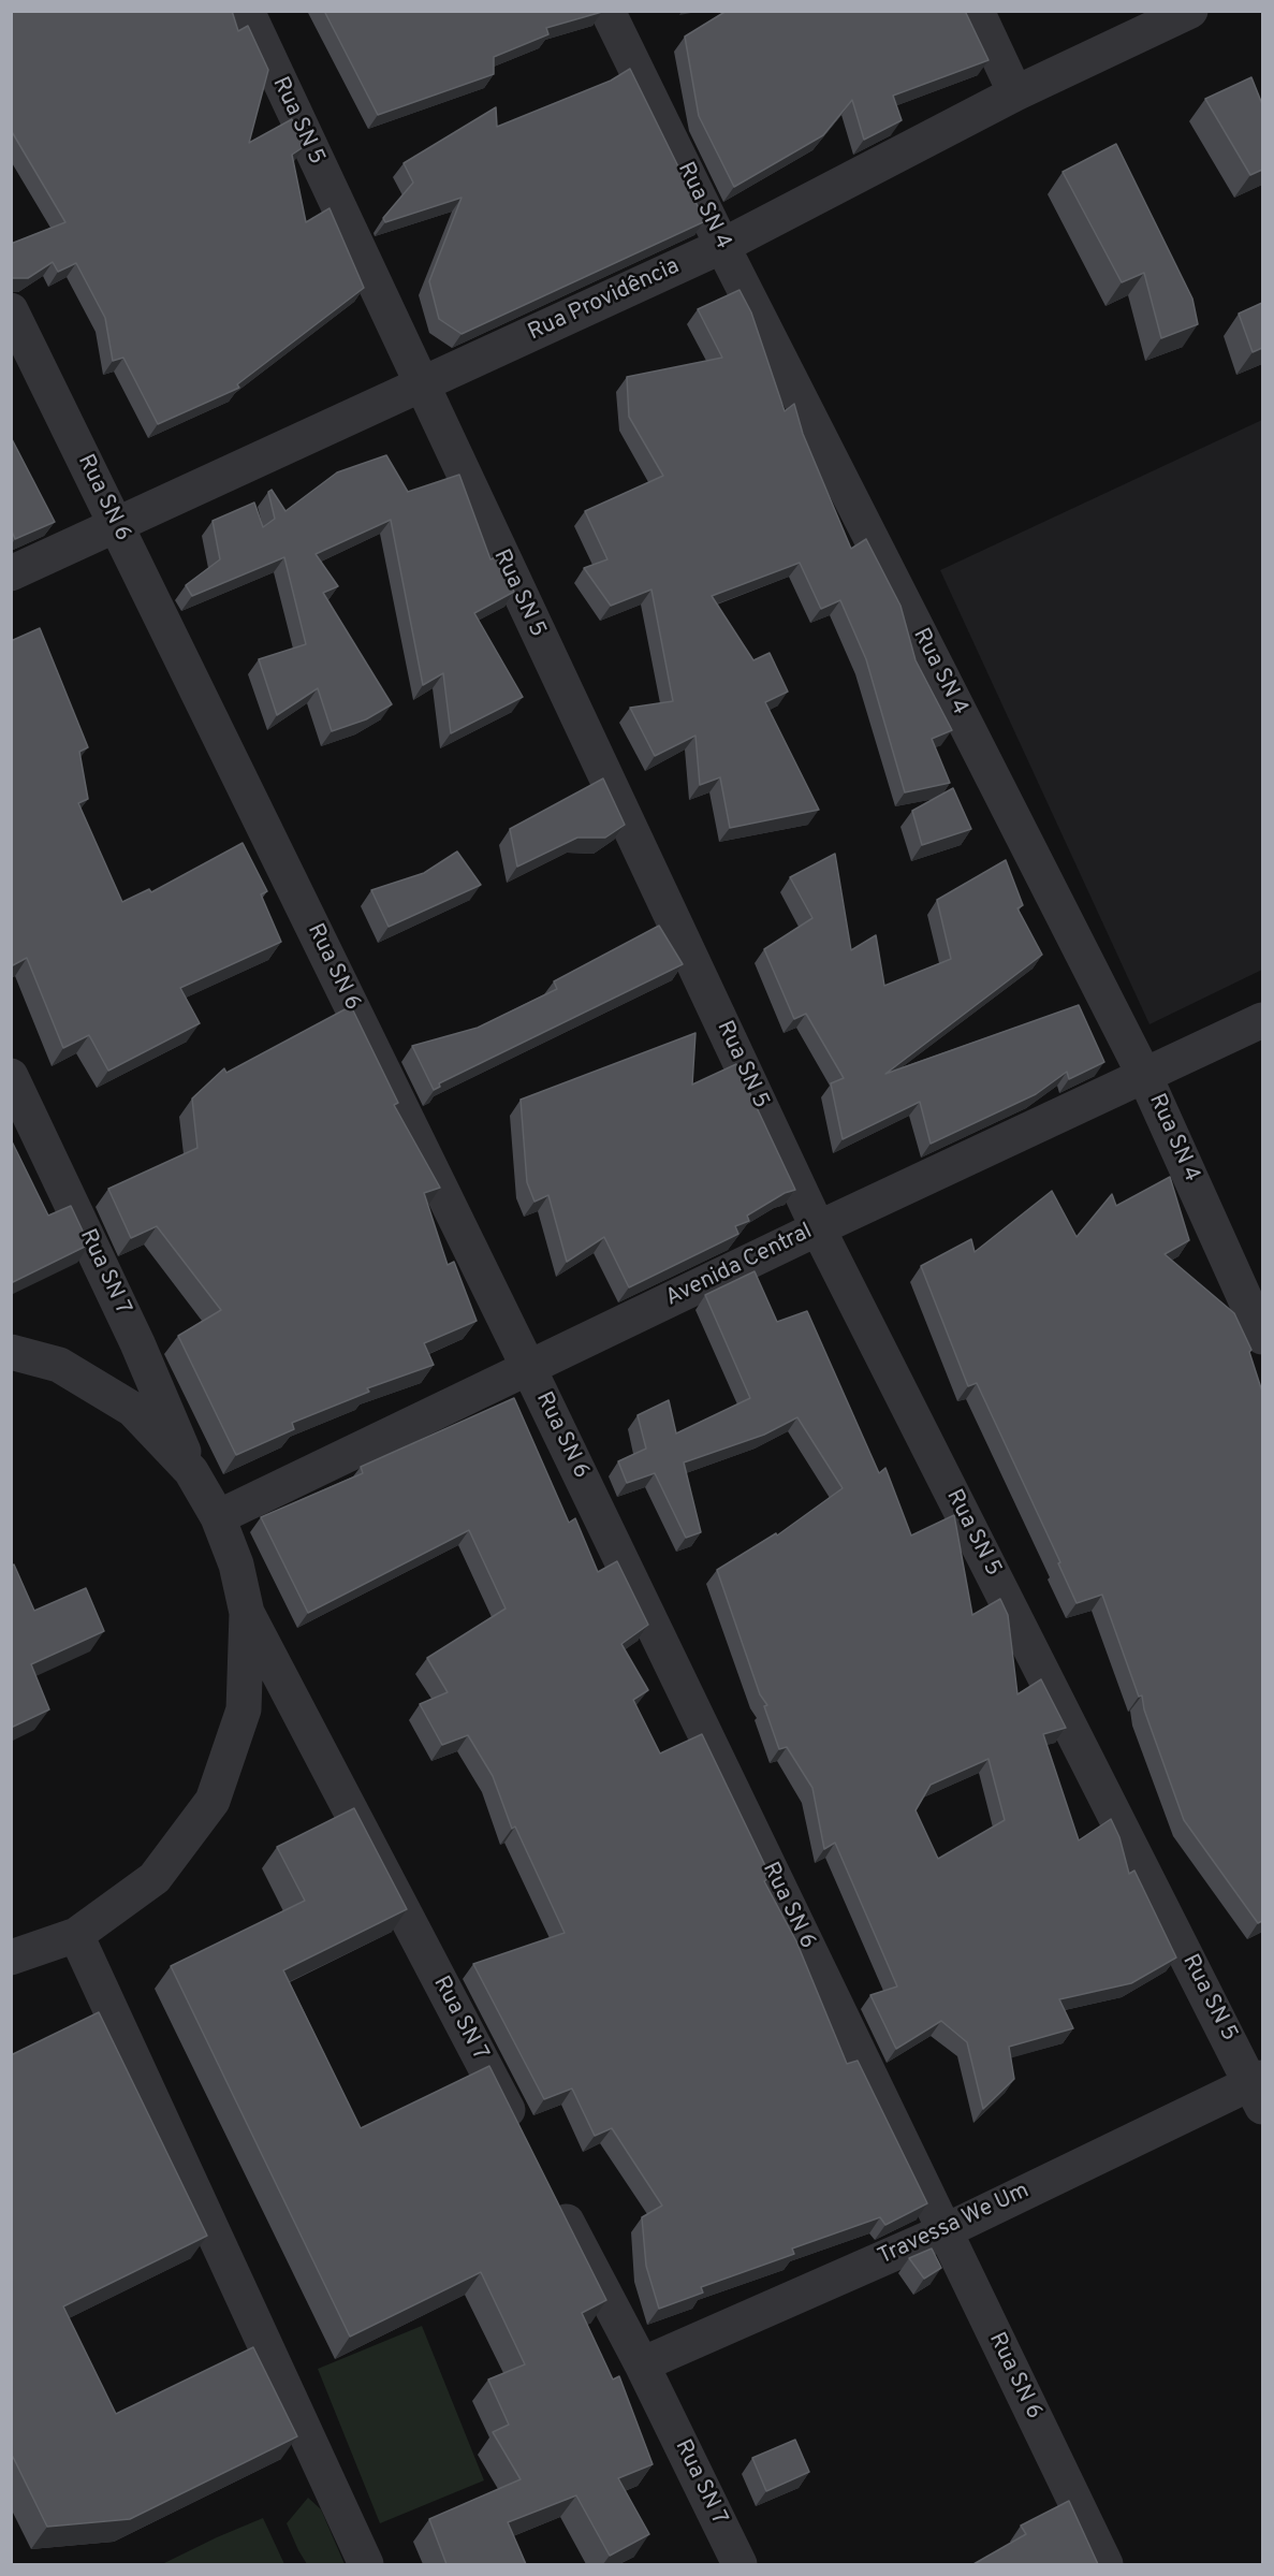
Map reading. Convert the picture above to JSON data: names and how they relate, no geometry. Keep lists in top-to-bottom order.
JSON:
{
  "streets": {
    "street": [
      "Rua SN 5",
      "Rua SN 4",
      "Rua Providência",
      "Rua SN 6",
      "Avenida Central",
      "Rua SN 7",
      "Travessa We Um"
    ]
  },
  "crossings": [
    ["Rua SN 5", "Rua Providência"],
    ["Rua SN 5", "Avenida Central"],
    ["Rua SN 5", "Travessa We Um"],
    ["Rua SN 4", "Rua Providência"],
    ["Rua SN 4", "Avenida Central"],
    ["Rua Providência", "Rua SN 6"],
    ["Rua SN 6", "Avenida Central"],
    ["Rua SN 6", "Travessa We Um"],
    ["Rua SN 7", "Travessa We Um"]
  ]
}
